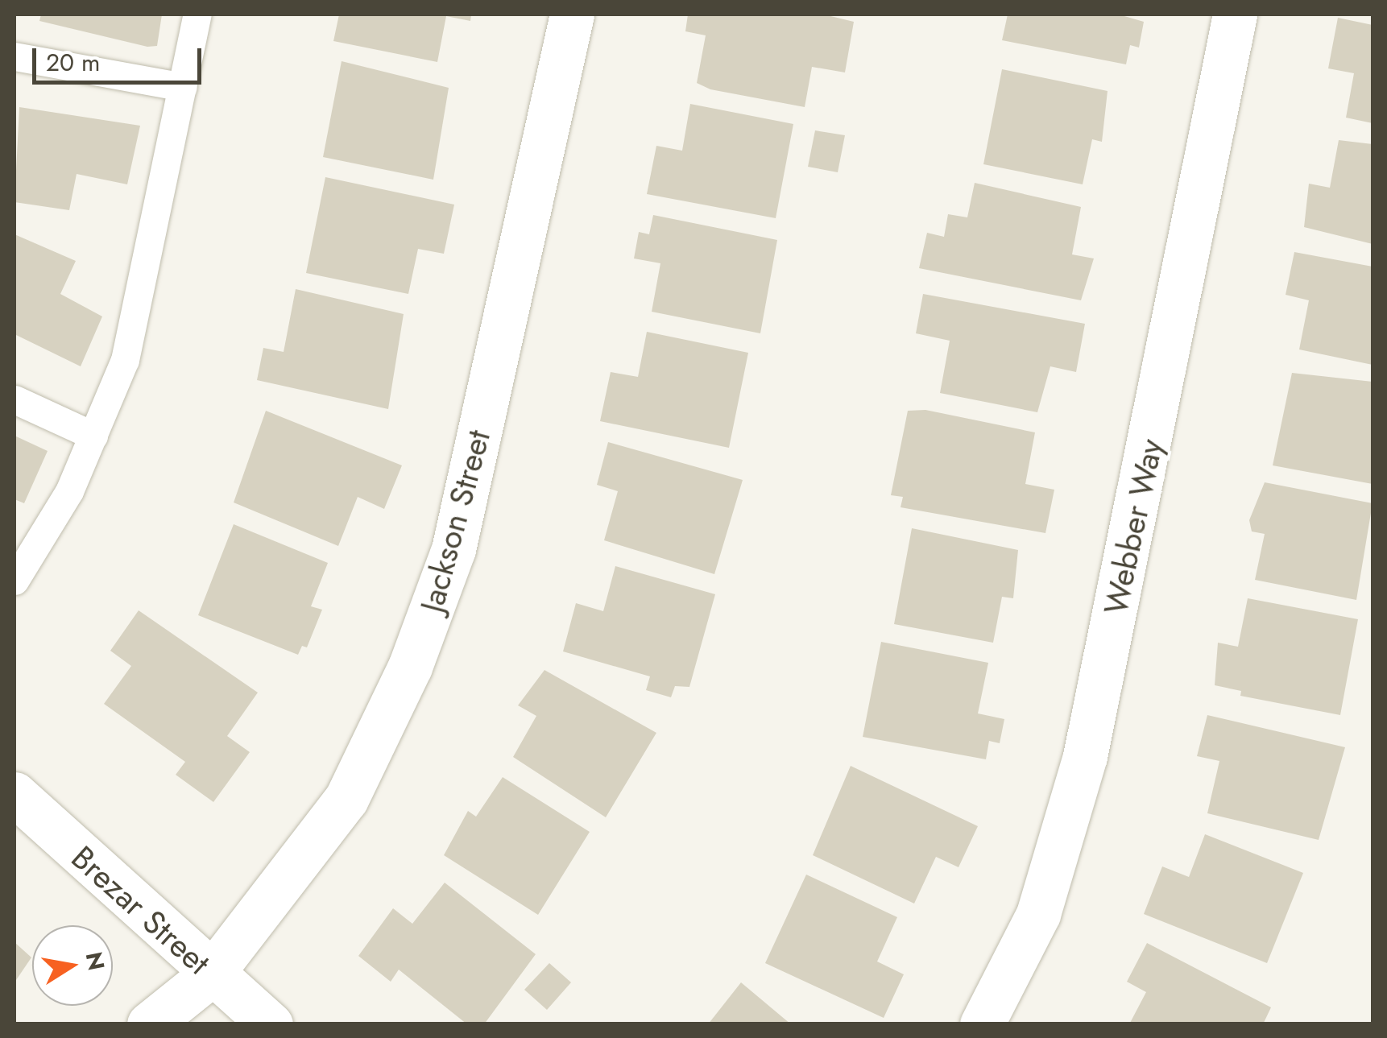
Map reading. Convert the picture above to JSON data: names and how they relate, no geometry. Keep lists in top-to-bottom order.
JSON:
{
  "streets": {
    "street": ["Jackson Street", "Webber Way", "Brezar Street"]
  },
  "crossings": [
    ["Jackson Street", "Brezar Street"]
  ],
  "scale_bar": "20 m",
  "north": "right"
}
